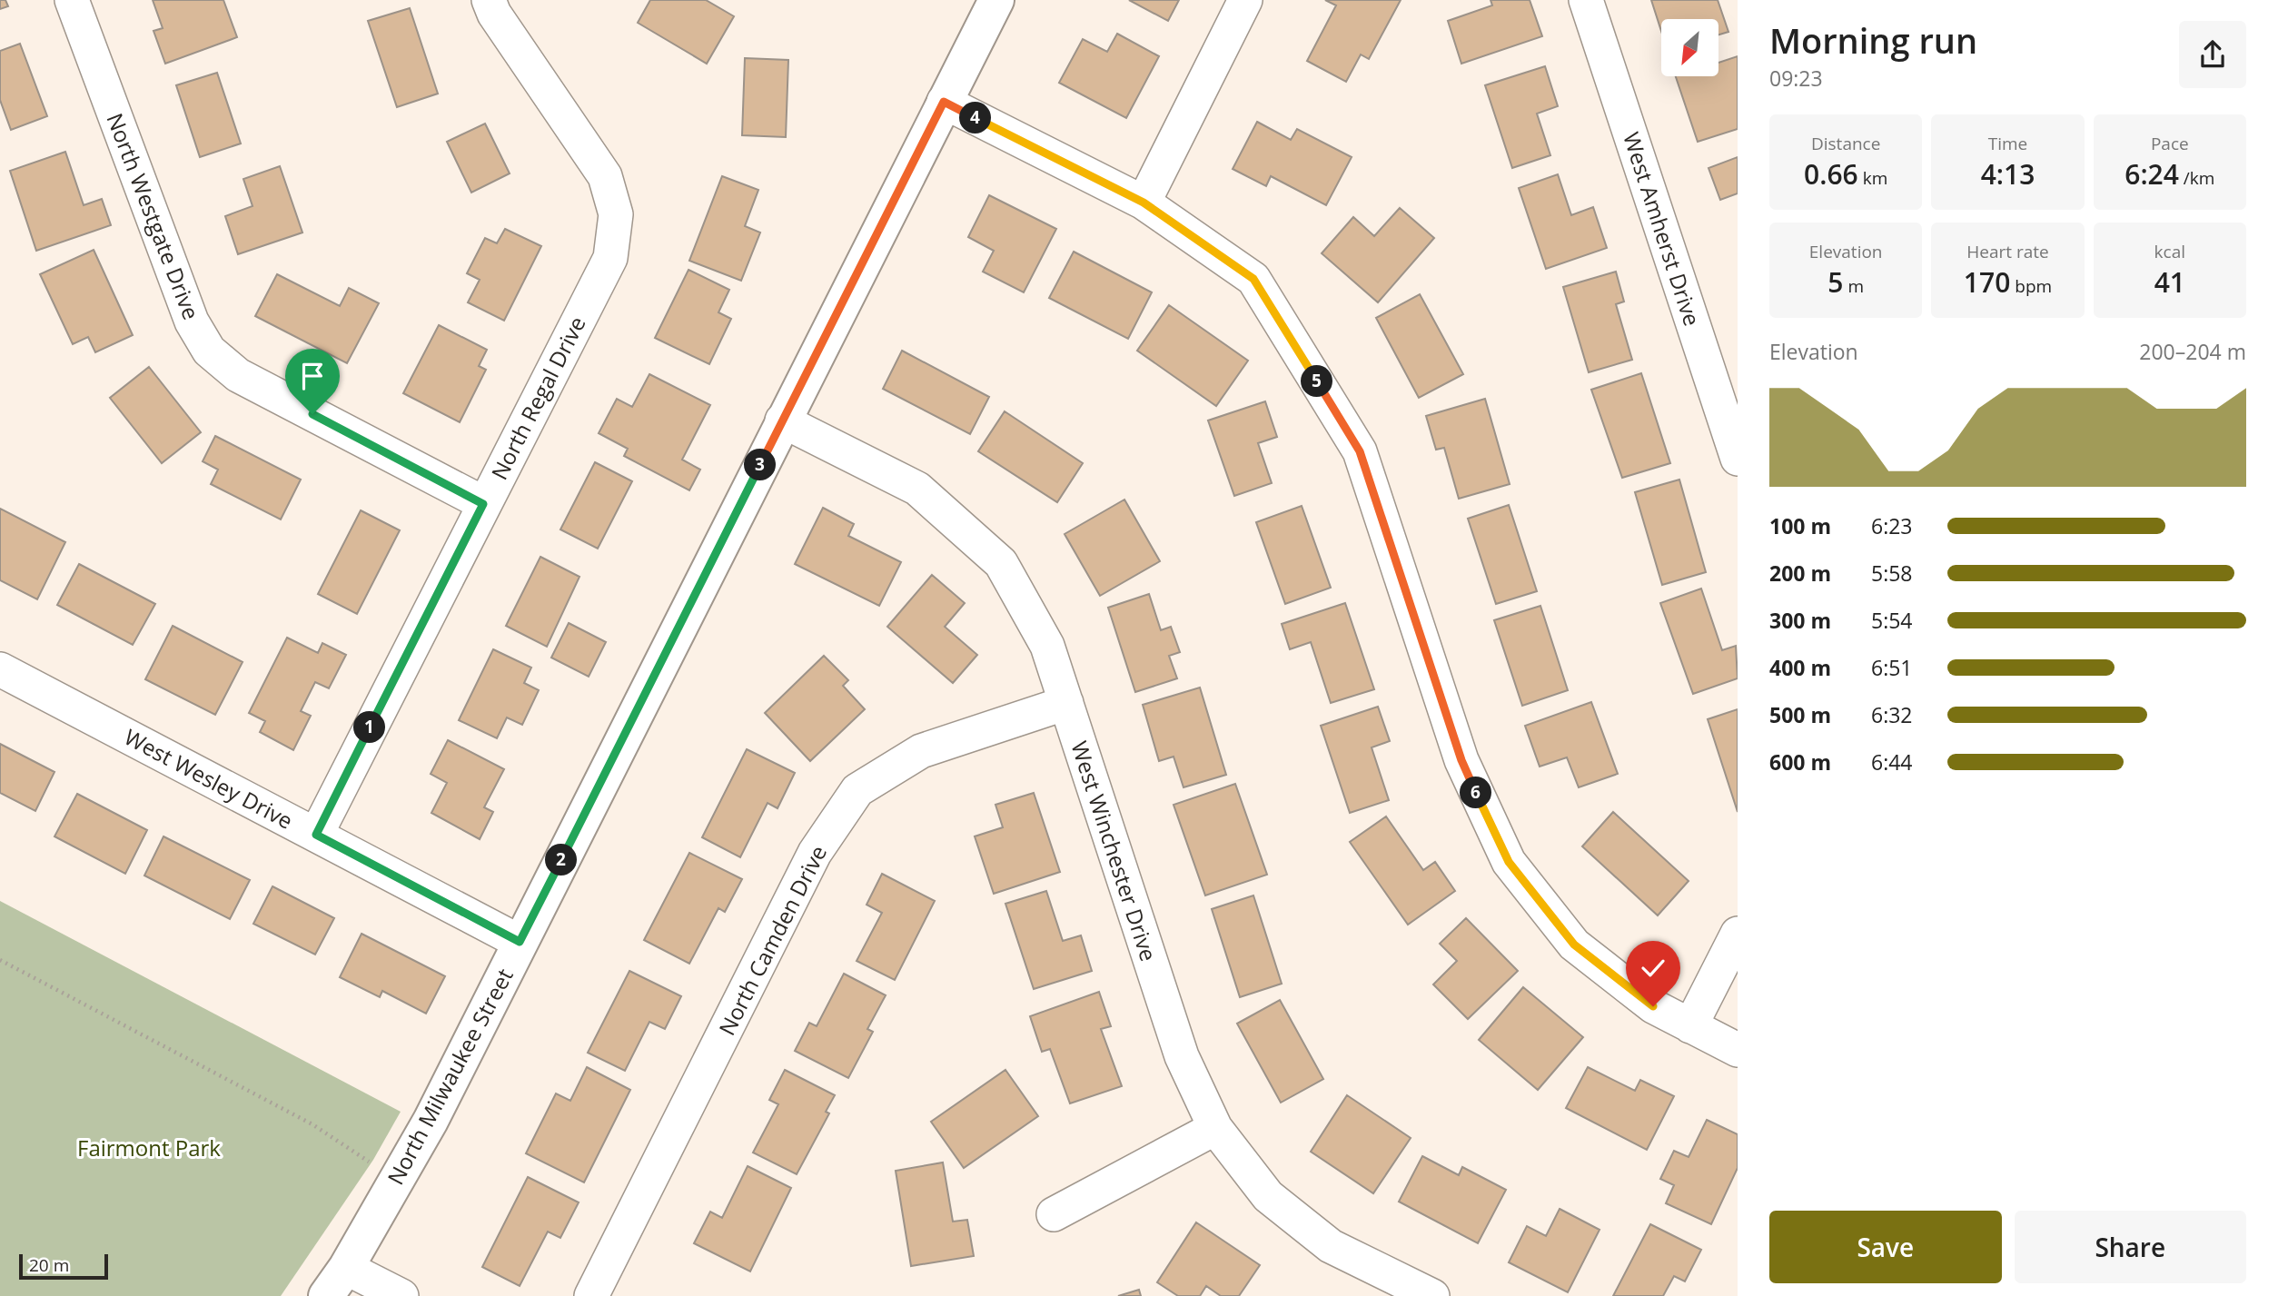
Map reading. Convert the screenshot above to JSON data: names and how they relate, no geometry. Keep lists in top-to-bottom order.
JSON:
{
  "streets": {
    "main road": ["North Milwaukee Street"],
    "street": [
      "North Westgate Drive",
      "West Amherst Drive",
      "North Regal Drive",
      "West Wesley Drive",
      "West Winchester Drive",
      "North Camden Drive"
    ]
  },
  "crossings": [
    ["North Westgate Drive", "North Regal Drive"],
    ["North Regal Drive", "West Wesley Drive"],
    ["West Wesley Drive", "North Milwaukee Street"],
    ["West Winchester Drive", "North Camden Drive"],
    ["West Winchester Drive", "North Milwaukee Street"]
  ],
  "parks": ["Fairmont Park"],
  "scale_bar": "20 m",
  "north": "bottom left",
  "page": {
    "heading": ["Morning run", "09:23"],
    "pins": [
      "4",
      "5",
      "3",
      "1",
      "6",
      "2"
    ],
    "stats": [
      ["Distance", "0.66 km"],
      ["Time", "4:13"],
      ["Pace", "6:24 /km"],
      ["Elevation", "5 m"],
      ["Heart rate", "170 bpm"],
      ["kcal", "41"]
    ],
    "chart": ["Elevation", "200–204 m"],
    "list": [
      {
        "name": "100 m",
        "note": "6:23"
      },
      {
        "name": "200 m",
        "note": "5:58"
      },
      {
        "name": "300 m",
        "note": "5:54"
      },
      {
        "name": "400 m",
        "note": "6:51"
      },
      {
        "name": "500 m",
        "note": "6:32"
      },
      {
        "name": "600 m",
        "note": "6:44"
      }
    ],
    "buttons": ["Save", "Share"],
    "scale": "20 m"
  }
}
